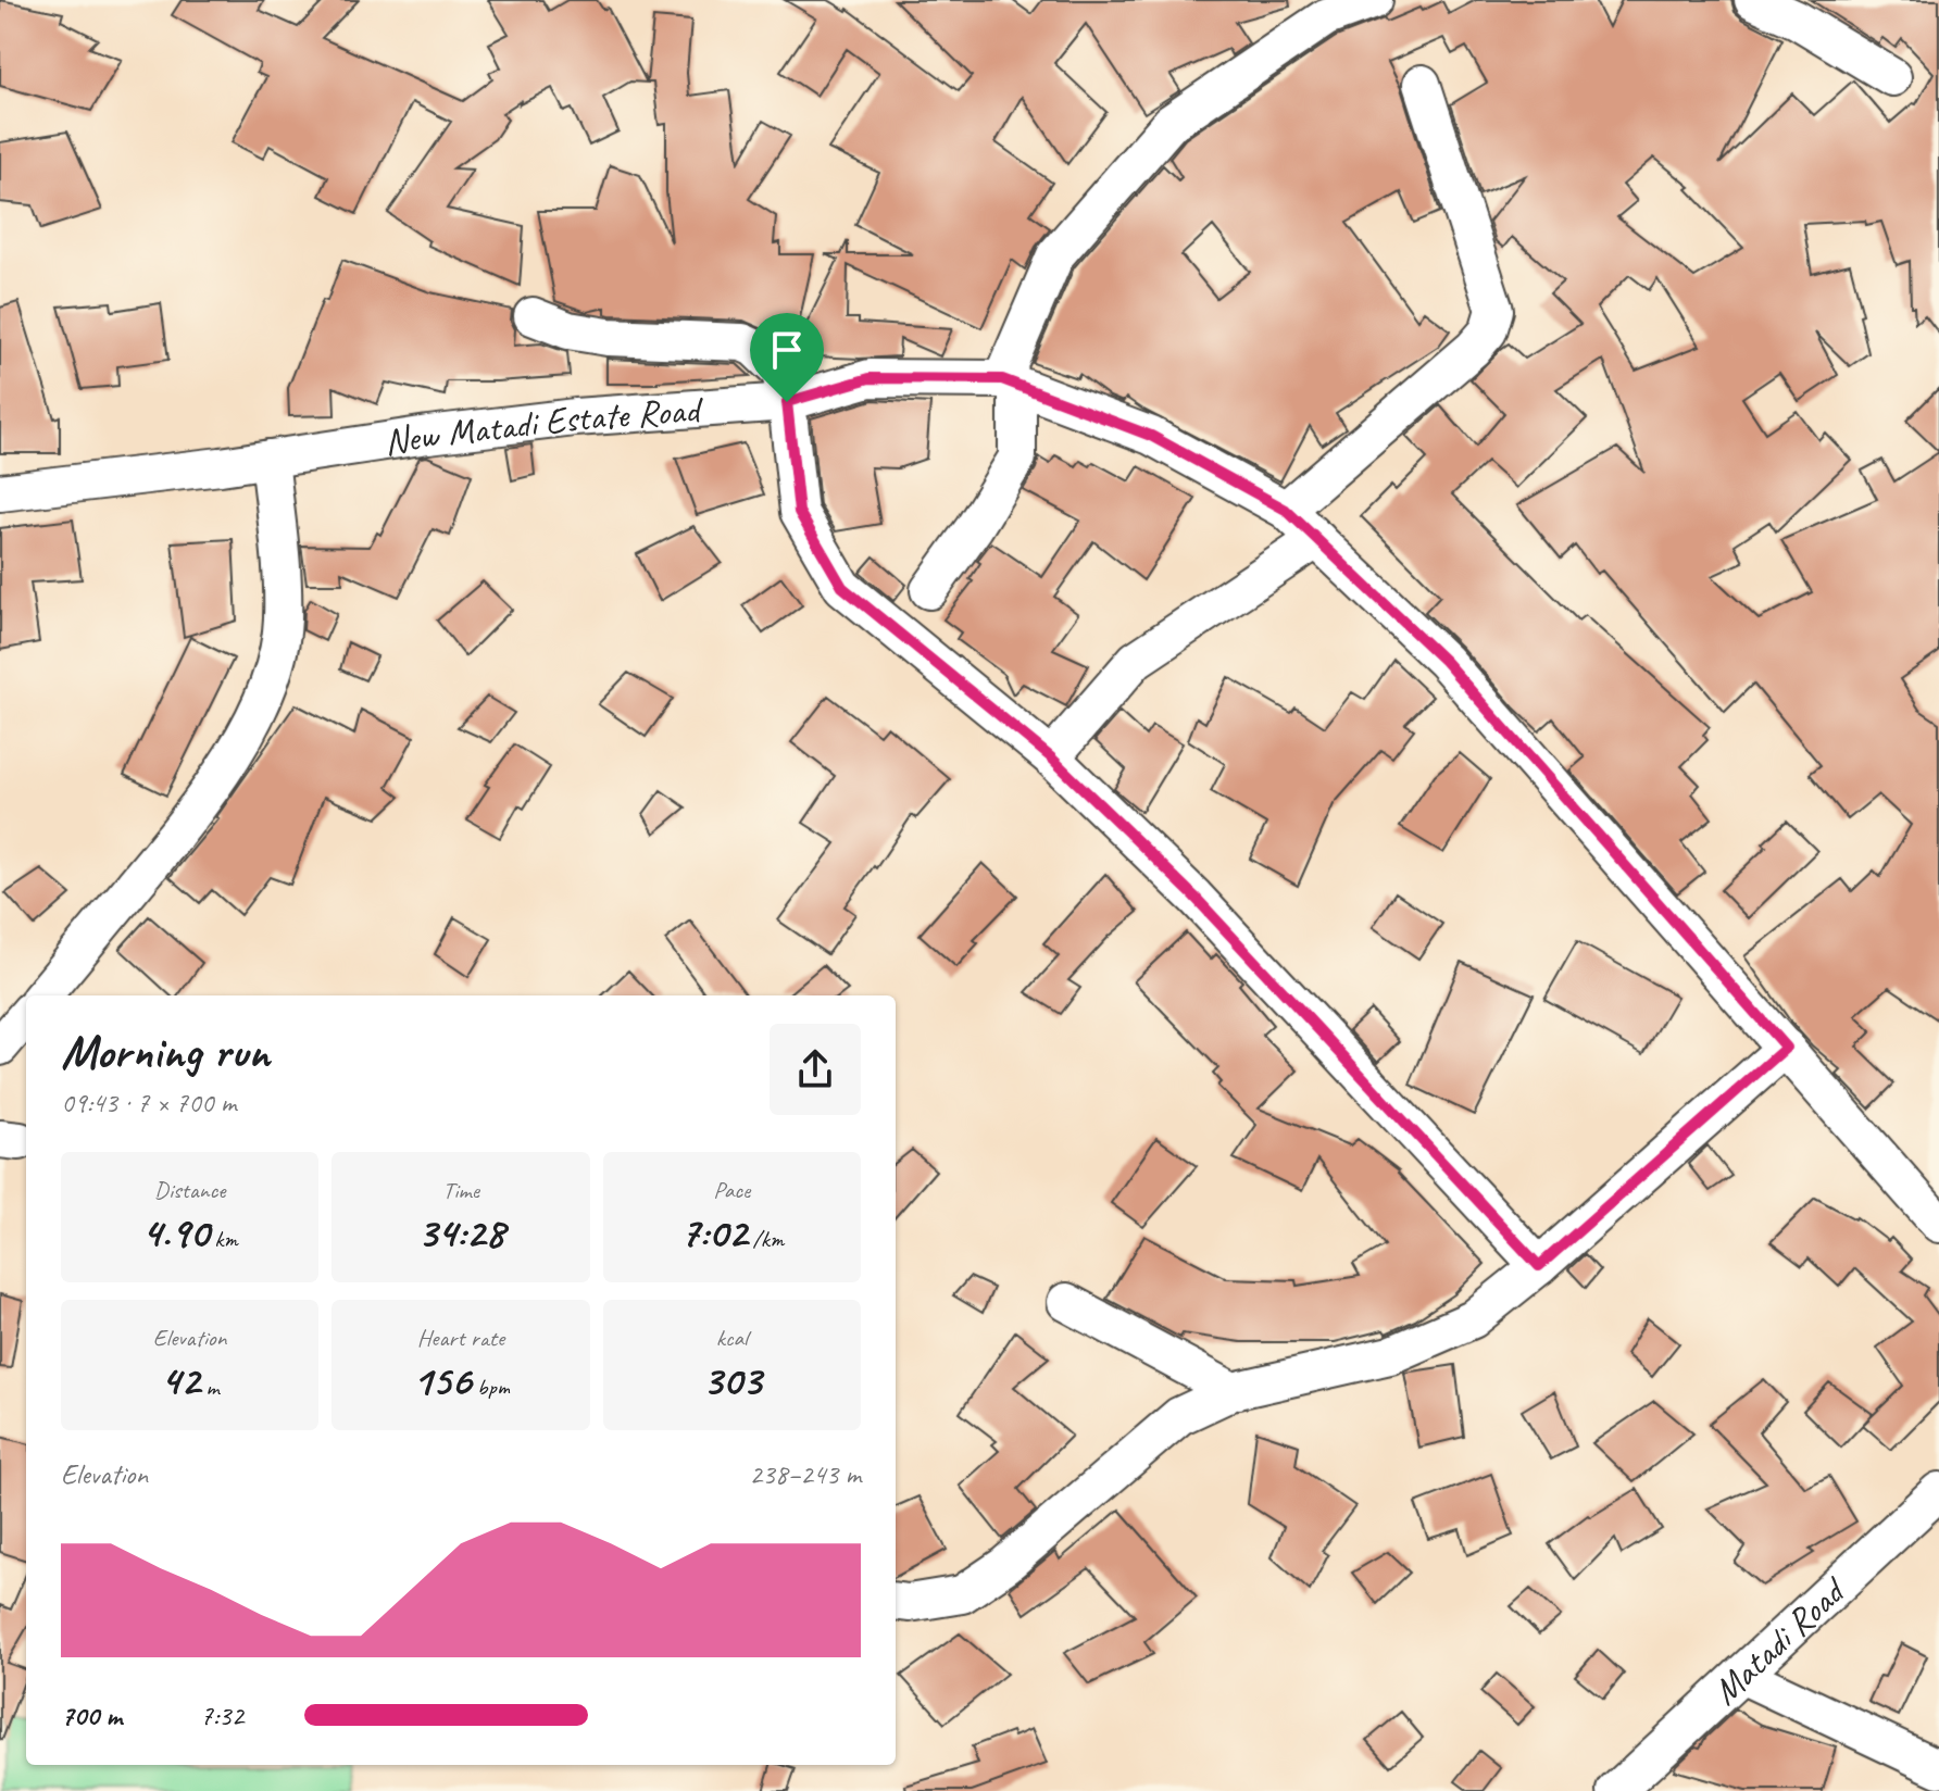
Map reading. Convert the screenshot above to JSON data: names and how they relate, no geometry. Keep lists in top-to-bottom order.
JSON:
{
  "streets": {
    "street": ["New Matadi Estate Road", "Matadi Road"]
  },
  "page": {
    "heading": ["Morning run", "09:43 · 7 × 700 m"],
    "stats": [
      ["Distance", "4.90 km"],
      ["Time", "34:28"],
      ["Pace", "7:02 /km"],
      ["Elevation", "42 m"],
      ["Heart rate", "156 bpm"],
      ["kcal", "303"]
    ],
    "chart": ["Elevation", "238–243 m"],
    "list": [
      {
        "name": "700 m",
        "note": "7:32"
      }
    ]
  }
}
